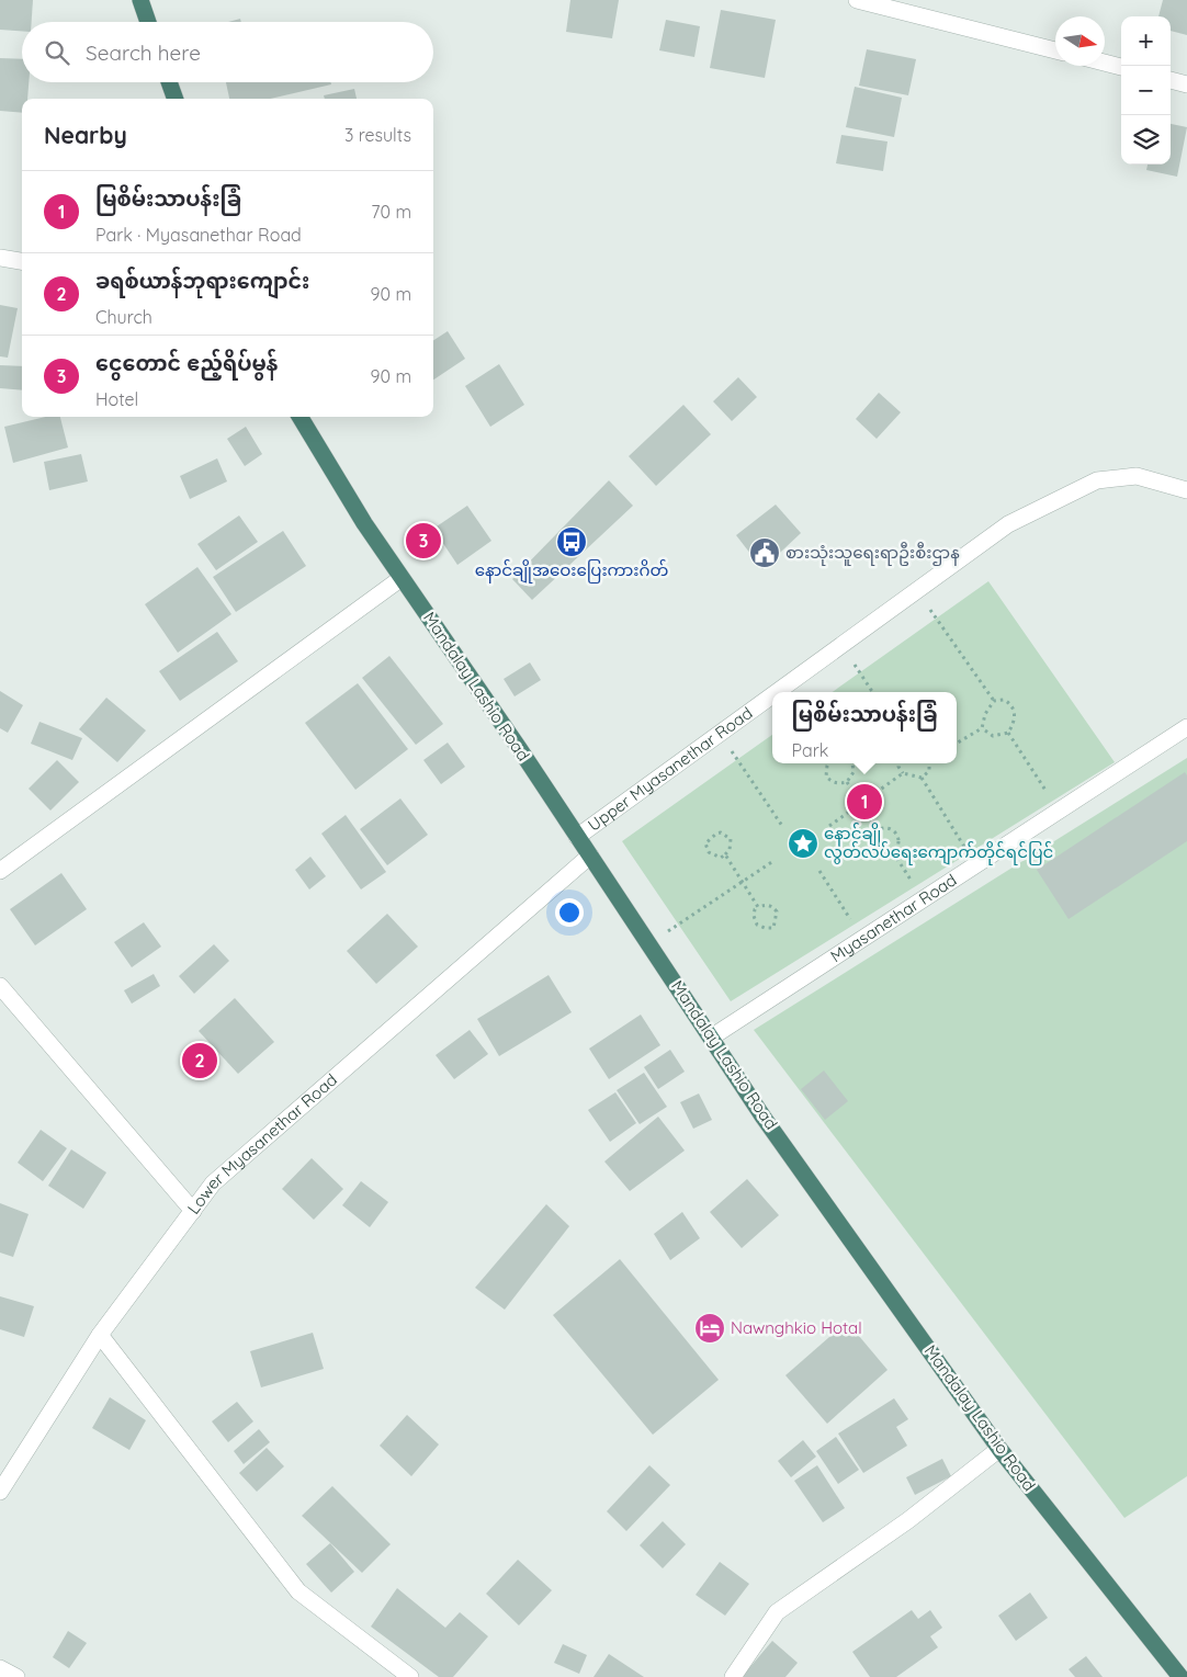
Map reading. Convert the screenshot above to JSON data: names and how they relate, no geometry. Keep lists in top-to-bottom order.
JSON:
{
  "streets": {
    "highway": ["Mandalay Lashio Road"],
    "street": ["Upper Myasanethar Road", "Myasanethar Road", "Lower Myasanethar Road"]
  },
  "crossings": [
    ["Mandalay Lashio Road", "Upper Myasanethar Road"],
    ["Mandalay Lashio Road", "Myasanethar Road"],
    ["Mandalay Lashio Road", "Lower Myasanethar Road"]
  ],
  "places": {
    "bus stop": ["နောင်ချိုအဝေးပြေးကားဂိတ်"],
    "public building": ["စားသုံးသူရေးရာဦးစီးဌာန"],
    "place": ["နောင်ချို လွတ်လပ်ရေးကျောက်တိုင်ရင်ပြင်"],
    "hotel": ["Nawnghkio Hotal"]
  },
  "north": "right",
  "page": {
    "map_buttons": ["+", "−"],
    "search": "Search here",
    "heading": ["Nearby", "3 results"],
    "list": [
      {
        "mark": "1",
        "name": "မြစိမ်းသာပန်းခြံ",
        "note": "Park · Myasanethar Road",
        "value": "70 m"
      },
      {
        "mark": "2",
        "name": "ခရစ်ယာန်ဘုရားကျောင်း",
        "note": "Church",
        "value": "90 m"
      },
      {
        "mark": "3",
        "name": "ငွေတောင် ဧည့်ရိပ်မွန်",
        "note": "Hotel",
        "value": "90 m"
      }
    ],
    "pins": ["3", "1", "2"],
    "popup": ["မြစိမ်းသာပန်းခြံ", "Park"]
  }
}
